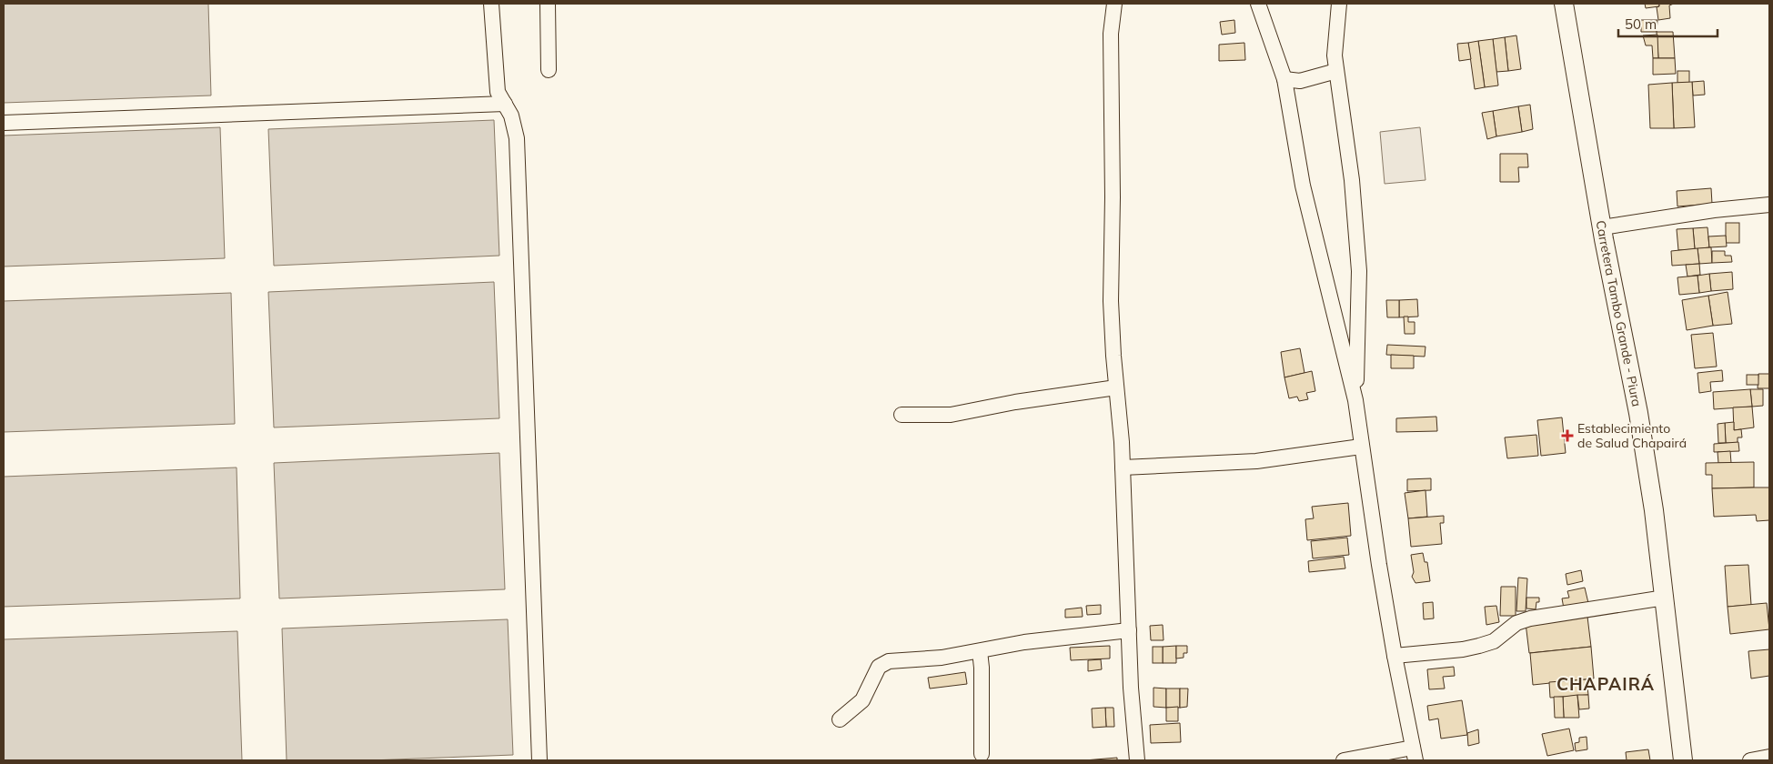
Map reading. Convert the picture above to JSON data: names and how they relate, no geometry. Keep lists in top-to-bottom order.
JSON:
{
  "streets": {
    "main road": ["Carretera Tambo Grande - Piura"]
  },
  "districts": ["CHAPAIRÁ"],
  "places": {
    "health": ["Establecimiento de Salud Chapairá"]
  },
  "scale_bar": "50 m"
}
